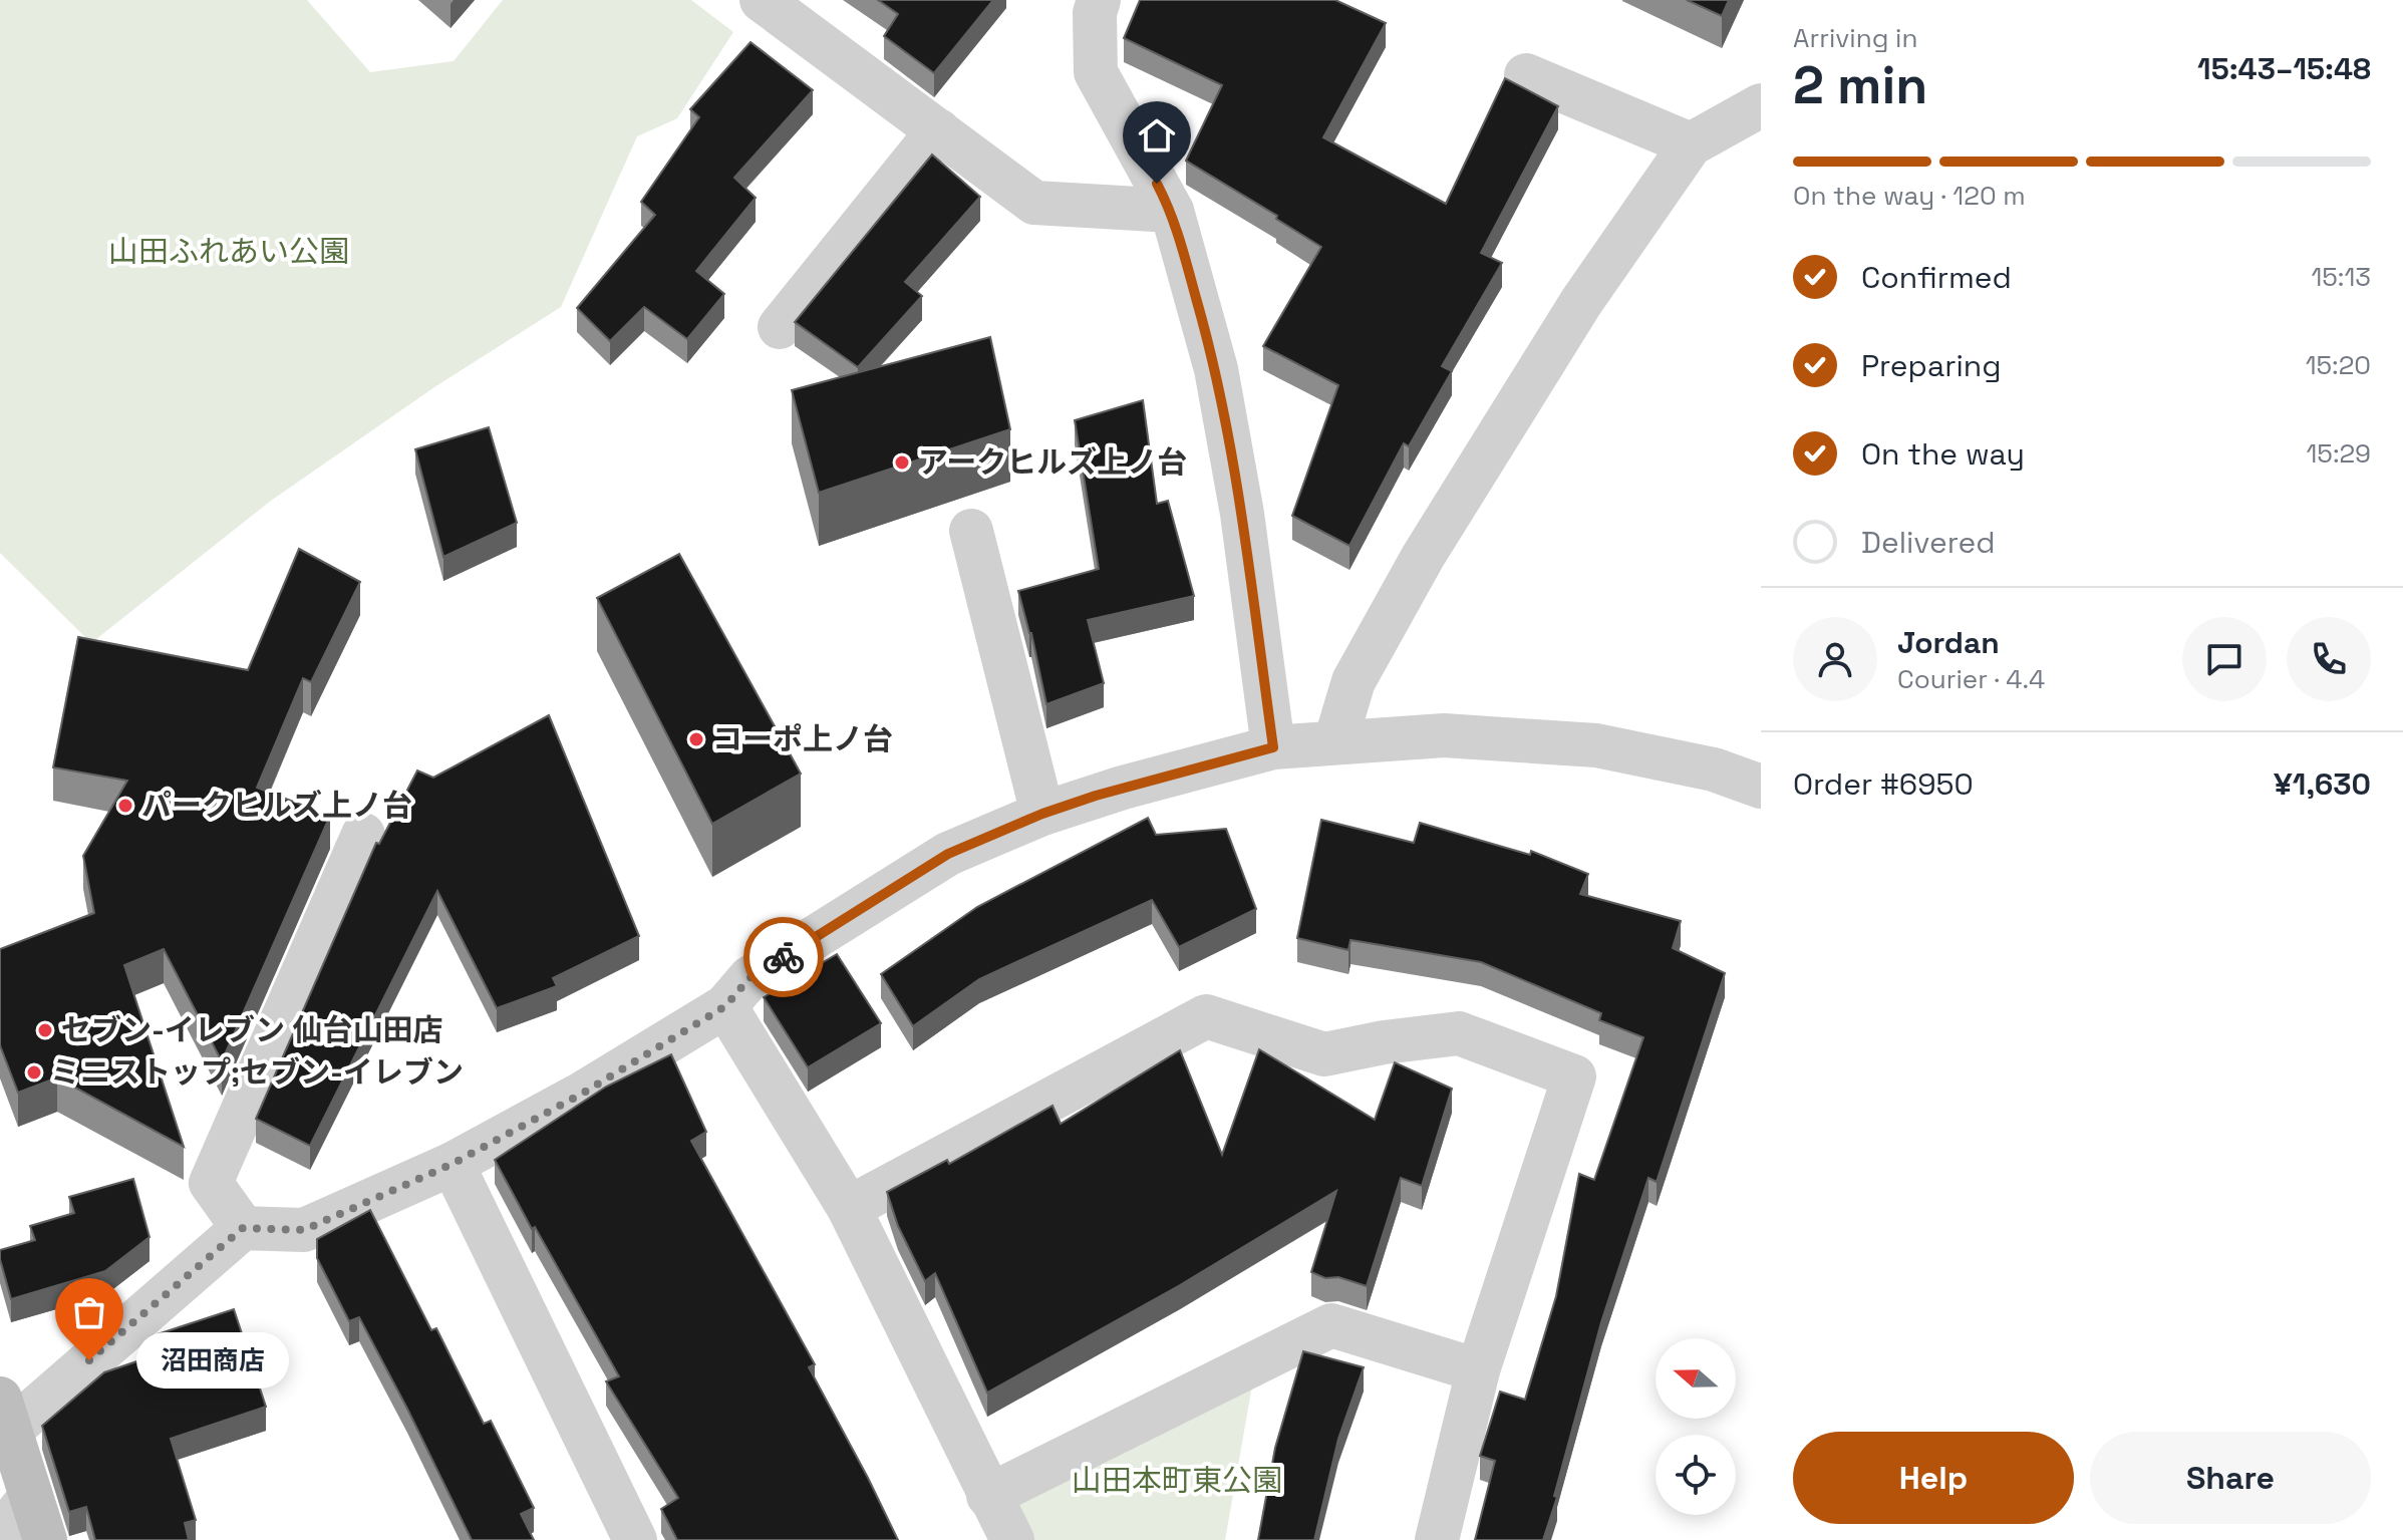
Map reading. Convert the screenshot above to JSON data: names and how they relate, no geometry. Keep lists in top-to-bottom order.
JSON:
{
  "parks": ["山田ふれあい公園", "山田本町東公園"],
  "places": [
    "アークヒルズ上ノ台",
    "コーポ上ノ台",
    "パークヒルズ上ノ台",
    "セブン-イレブン 仙台山田店",
    "ミニストップ;セブン-イレブン",
    "沼田商店"
  ],
  "north": "left",
  "page": {
    "heading": ["2 min", "Arriving in", "15:43–15:48"],
    "panel": [
      "Jordan",
      "Courier · 4.4",
      "Order #6950",
      "¥1,630"
    ],
    "bar": "On the way · 120 m",
    "list": [
      ["Confirmed", "15:13"],
      ["Preparing", "15:20"],
      ["On the way", "15:29"],
      "Delivered"
    ],
    "bubble": "沼田商店",
    "buttons": ["Help", "Share"]
  }
}
